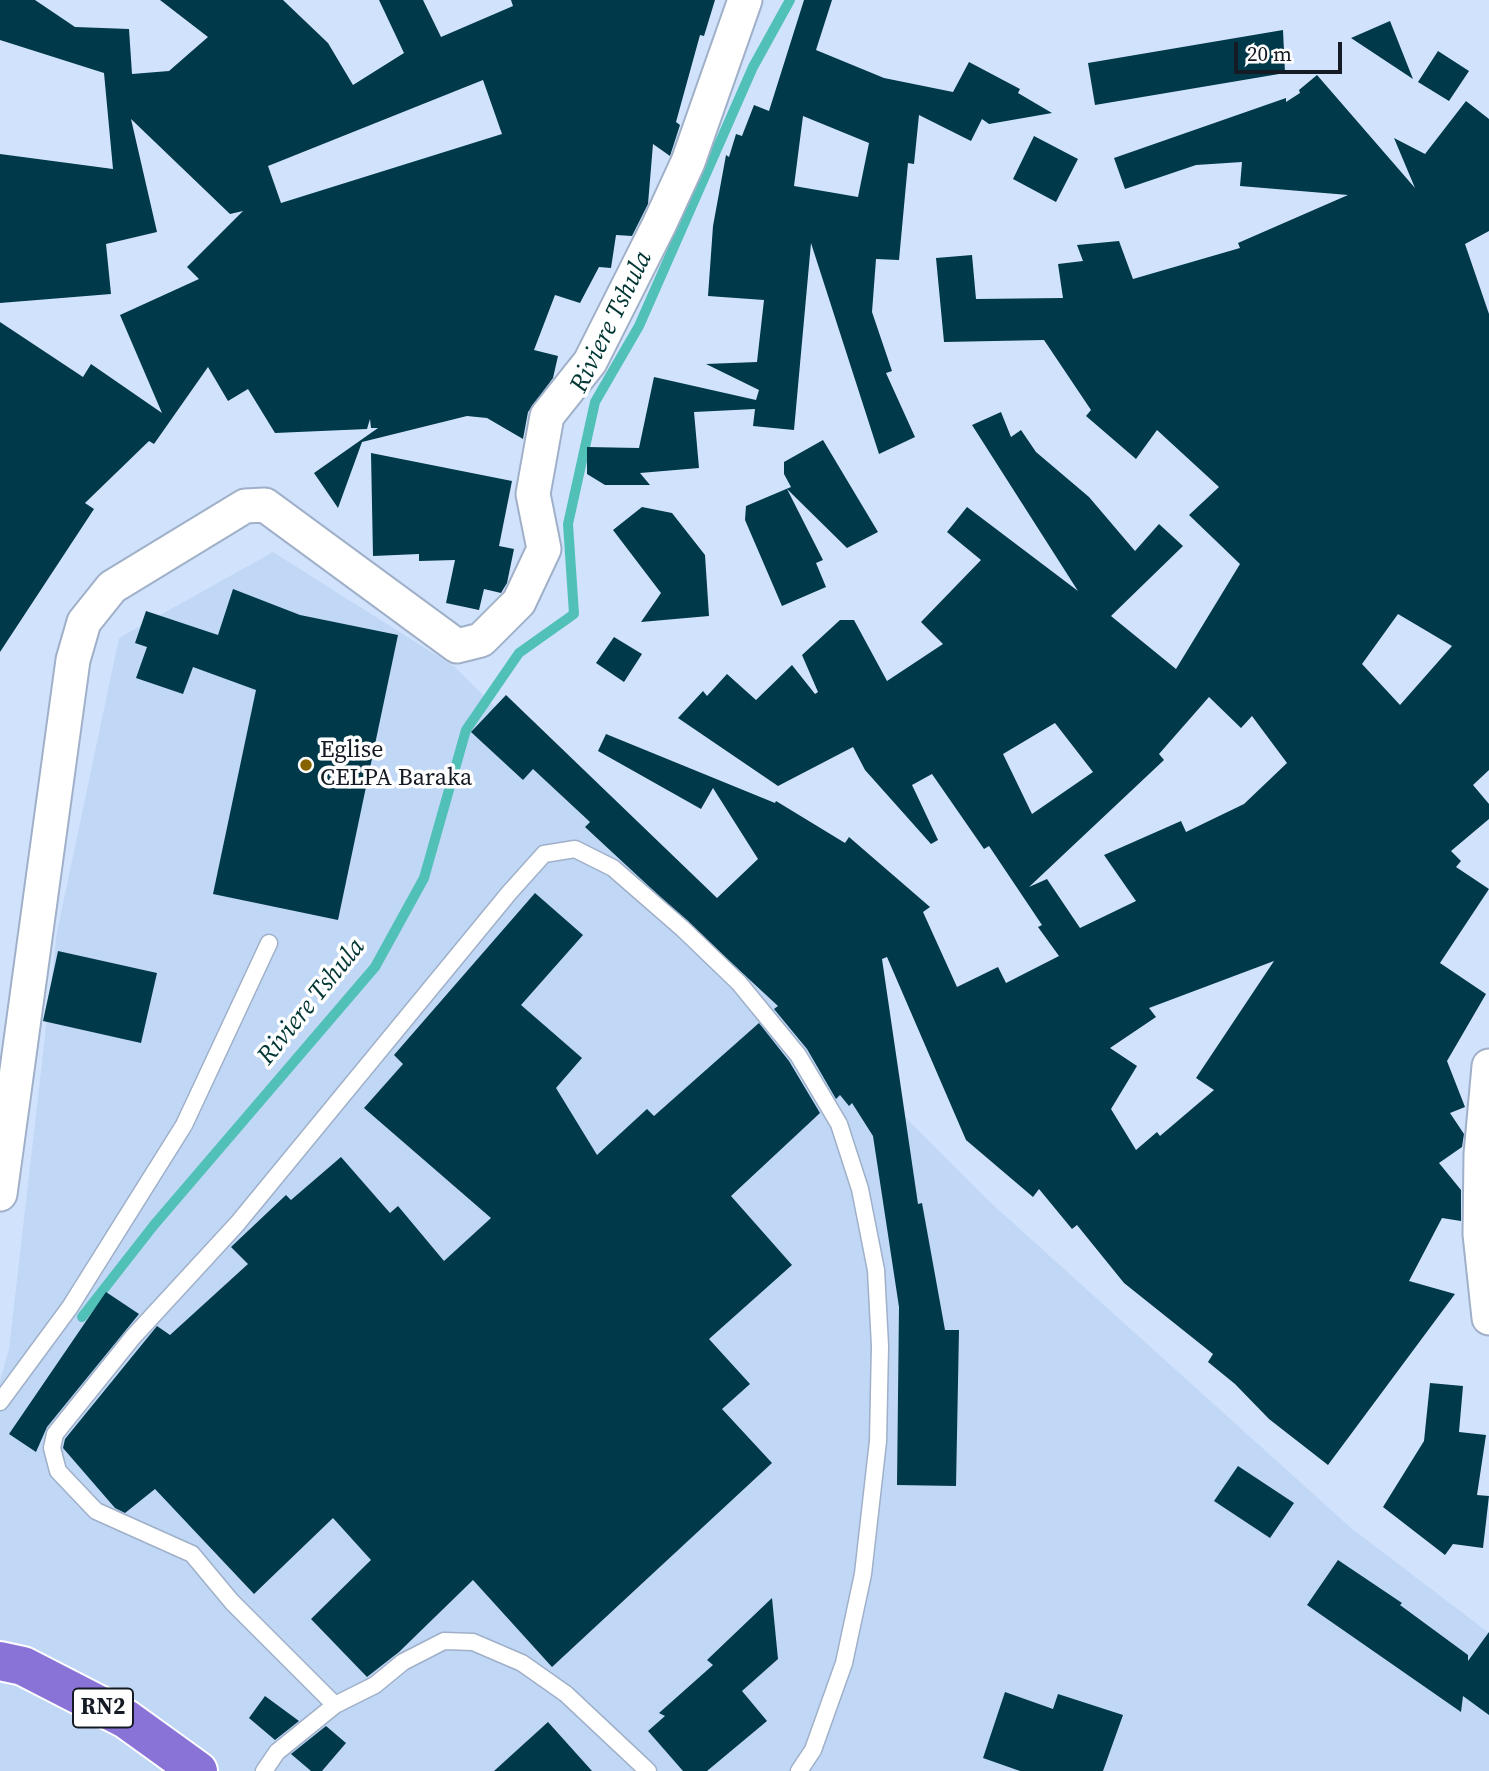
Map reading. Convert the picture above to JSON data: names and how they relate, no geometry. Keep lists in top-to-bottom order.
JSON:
{
  "streets": {
    "highway": ["RN2"]
  },
  "water": ["Riviere Tshula"],
  "places": ["Eglise CELPA Baraka"],
  "scale_bar": "20 m"
}
